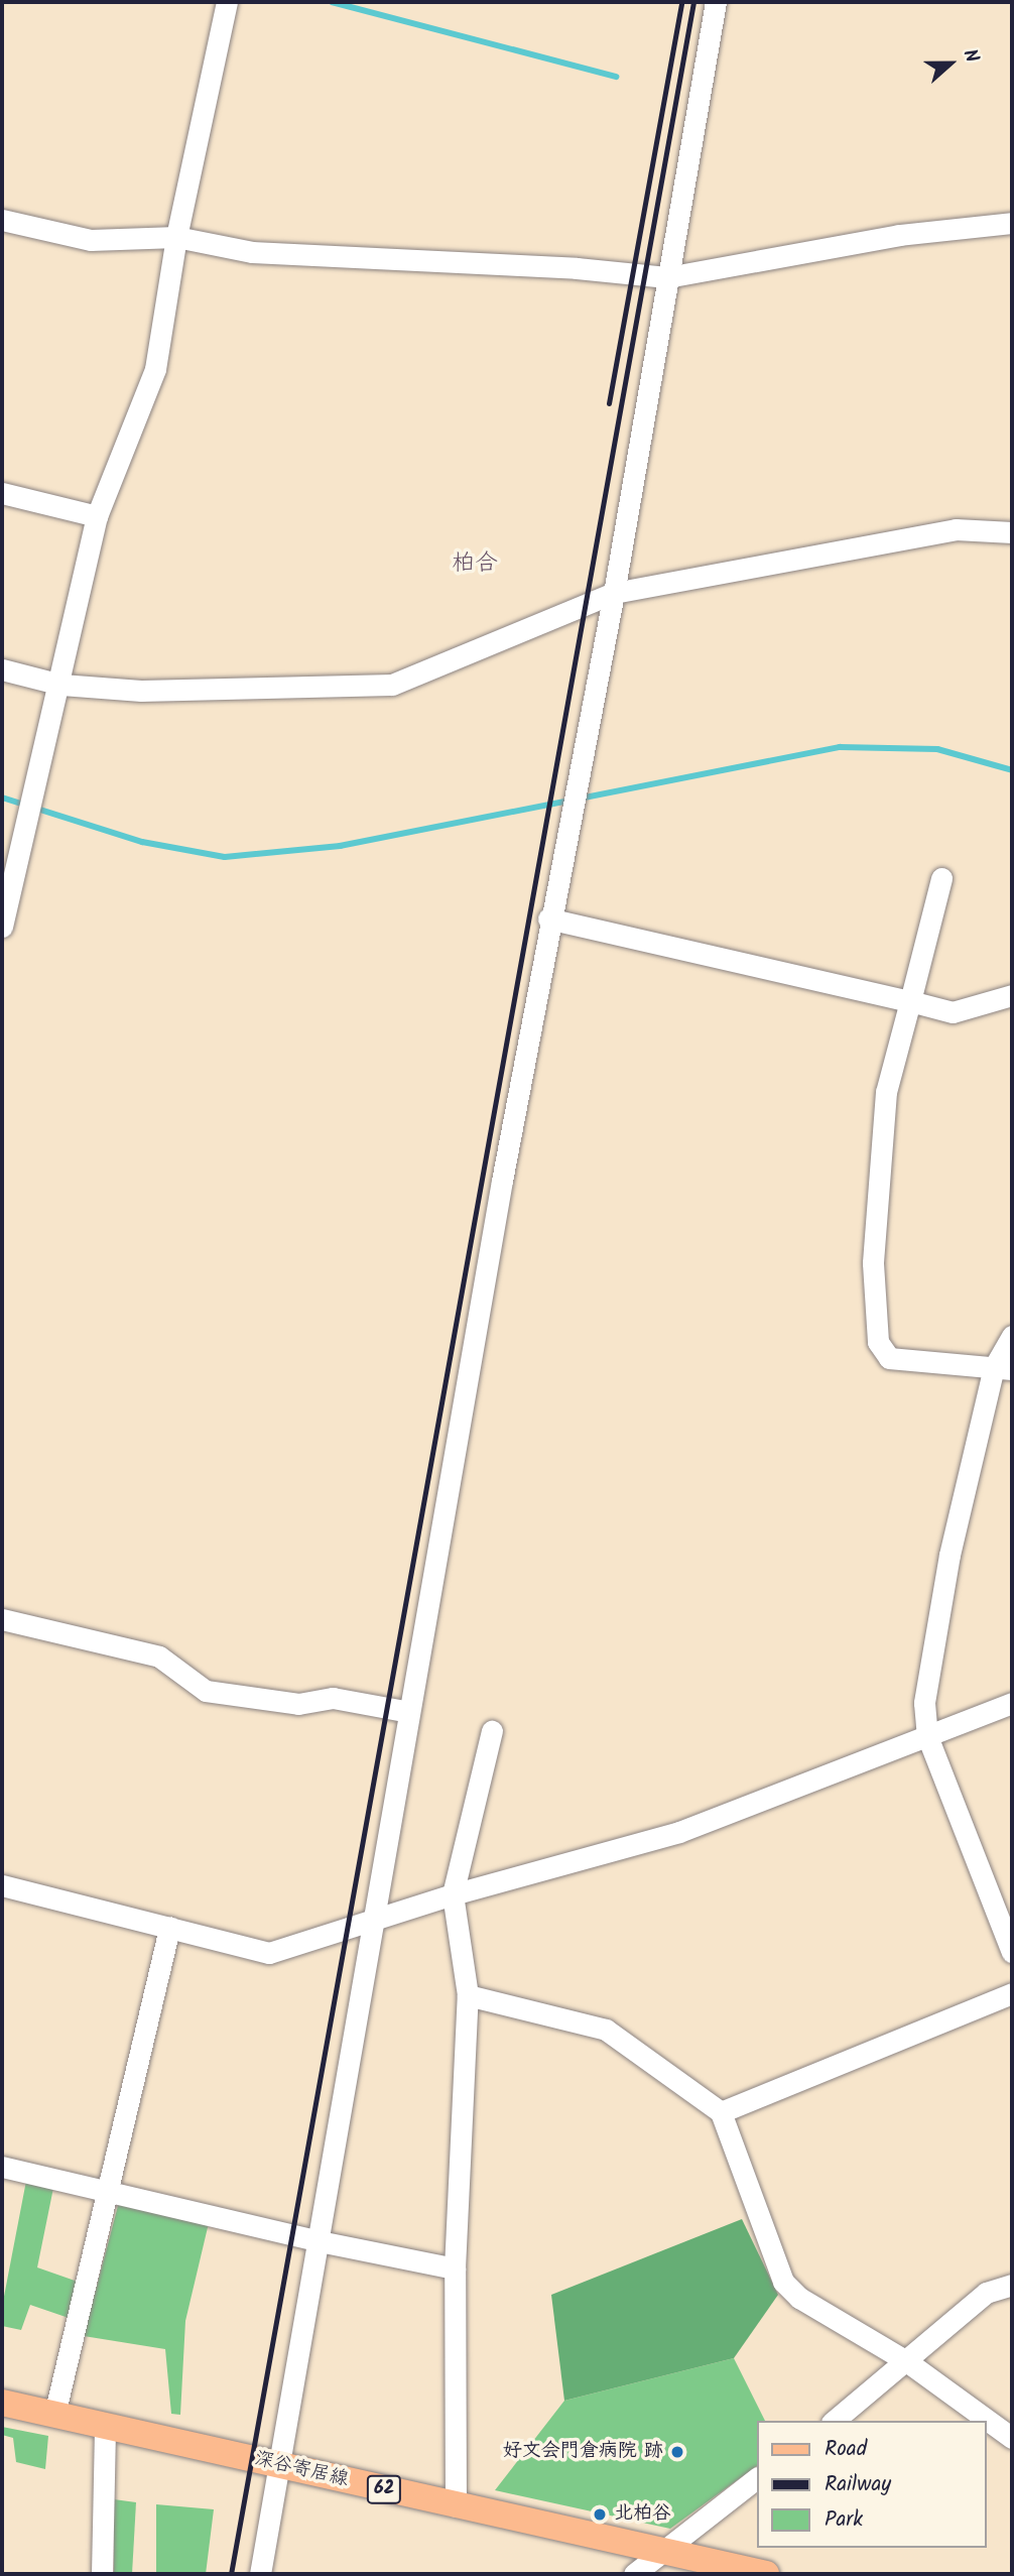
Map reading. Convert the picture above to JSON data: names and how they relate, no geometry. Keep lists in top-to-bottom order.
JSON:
{
  "streets": {
    "main road": ["深谷寄居線", "62"]
  },
  "districts": ["柏合"],
  "places": ["好文会門倉病院 跡", "北柏谷"],
  "legend": ["Road", "Railway", "Park"],
  "north": "right"
}
